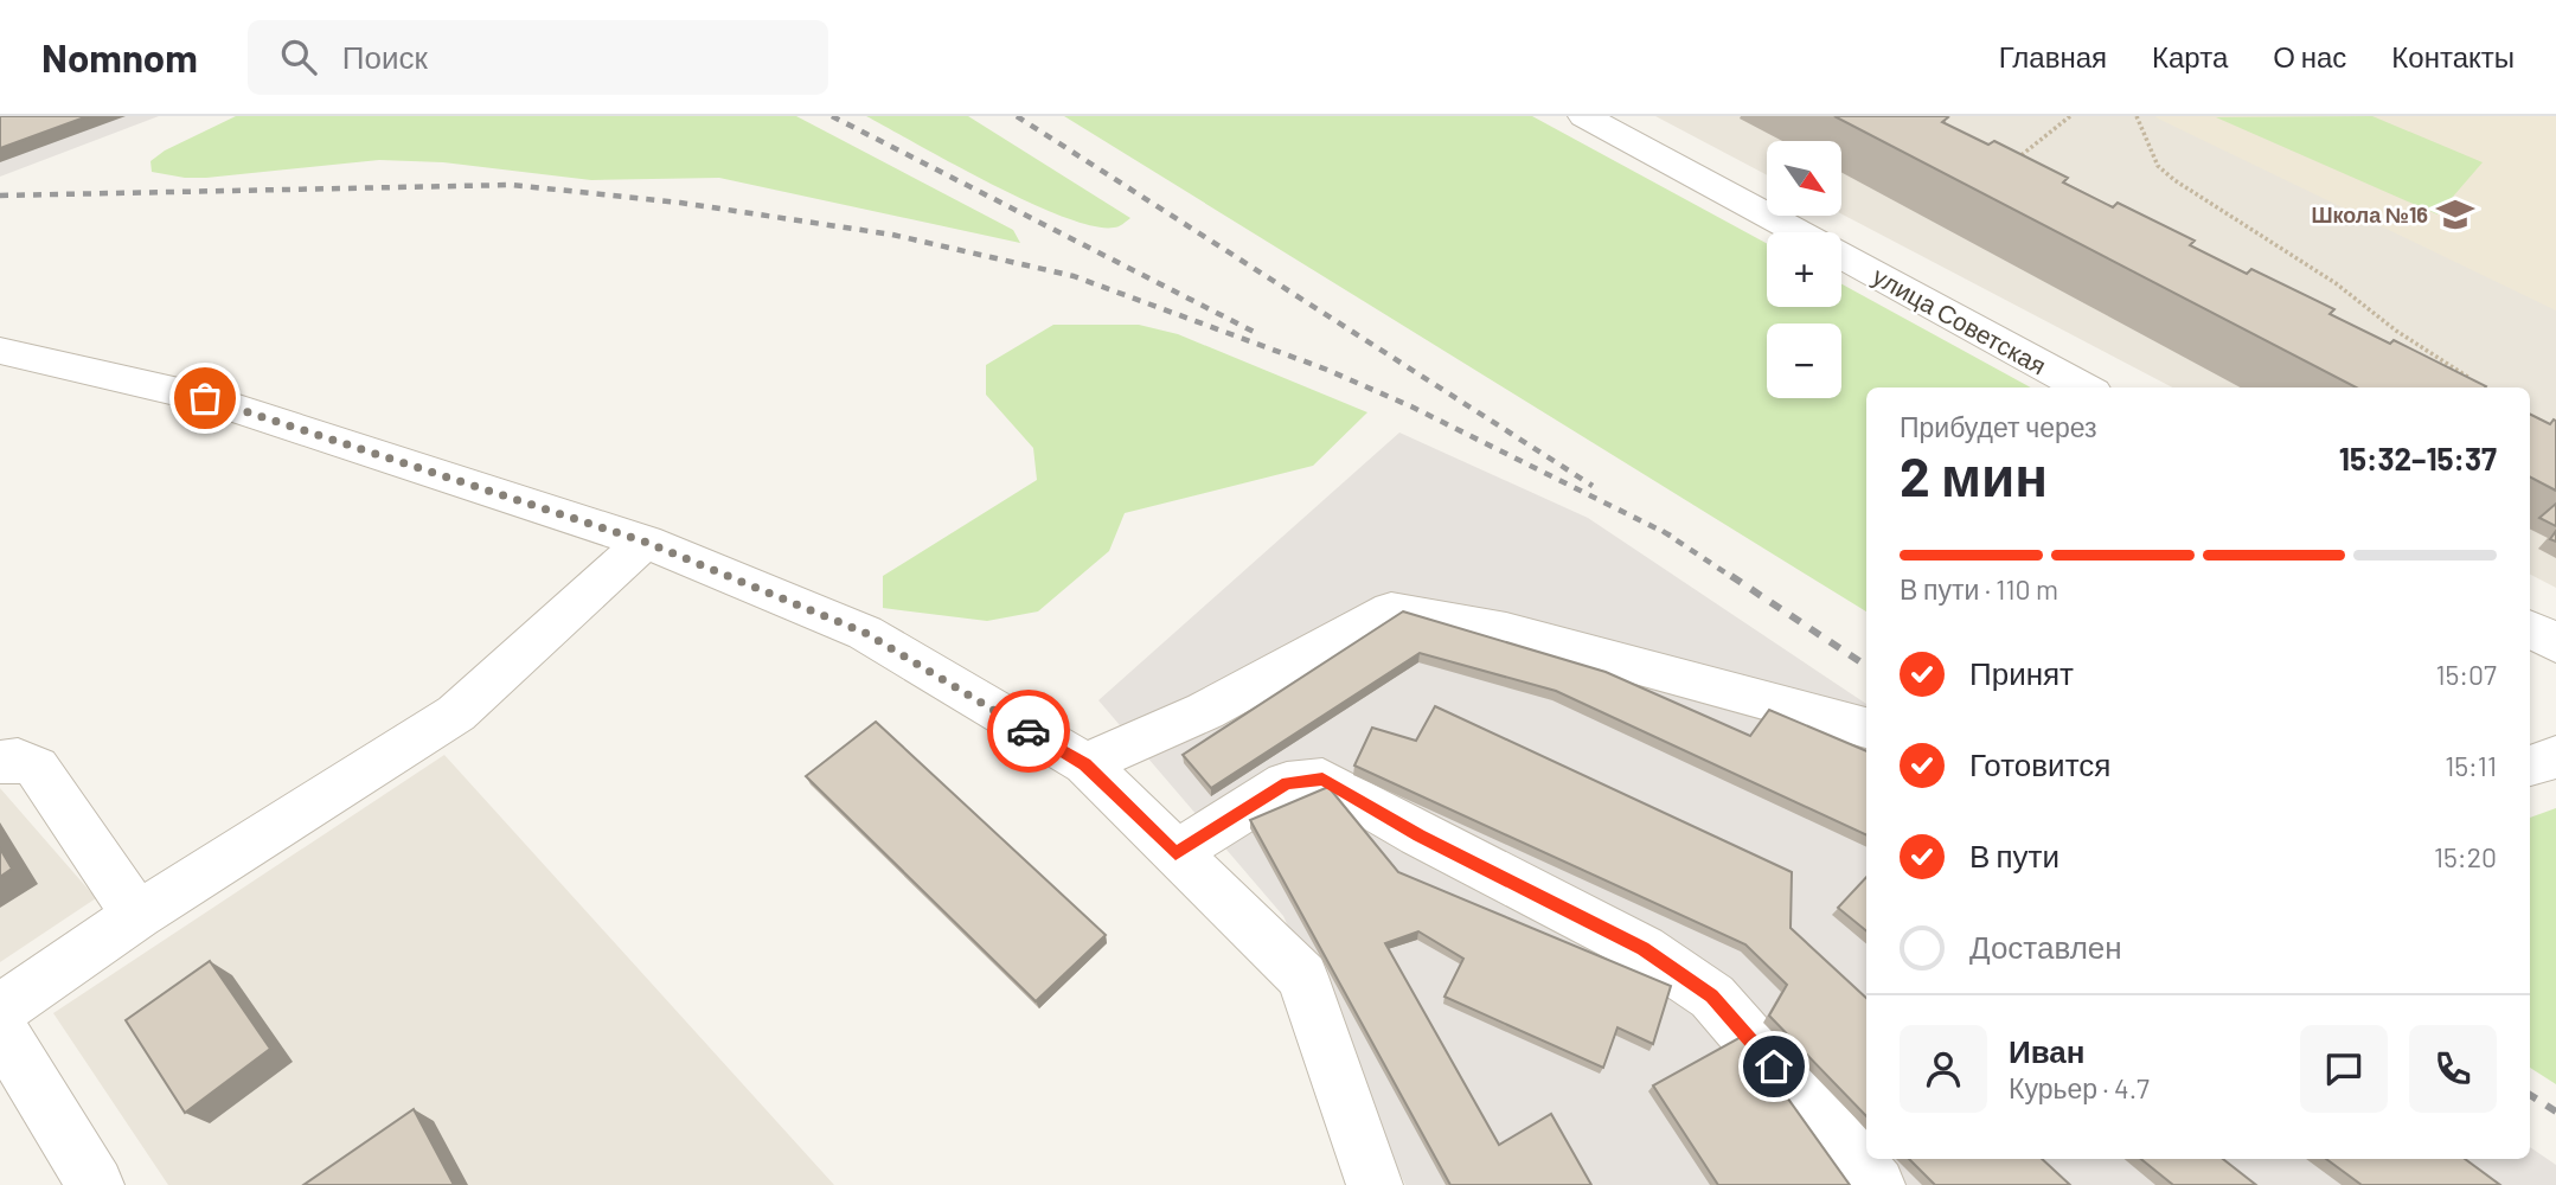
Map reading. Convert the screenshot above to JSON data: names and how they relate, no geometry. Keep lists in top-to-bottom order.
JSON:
{
  "streets": {
    "street": ["улица Советская"]
  },
  "places": {
    "school or university": ["Школа №16"]
  },
  "north": "bottom right",
  "page": {
    "header": "Nomnom",
    "search": "Поиск",
    "nav": [
      "Главная",
      "Карта",
      "О нас",
      "Контакты"
    ],
    "map_buttons": ["+", "−"],
    "heading": ["2 мин", "Прибудет через", "15:32–15:37"],
    "panel": ["Иван", "Курьер · 4.7"],
    "bar": "В пути · 110 m",
    "list": [
      ["Принят", "15:07"],
      ["Готовится", "15:11"],
      ["В пути", "15:20"],
      "Доставлен"
    ]
  }
}
